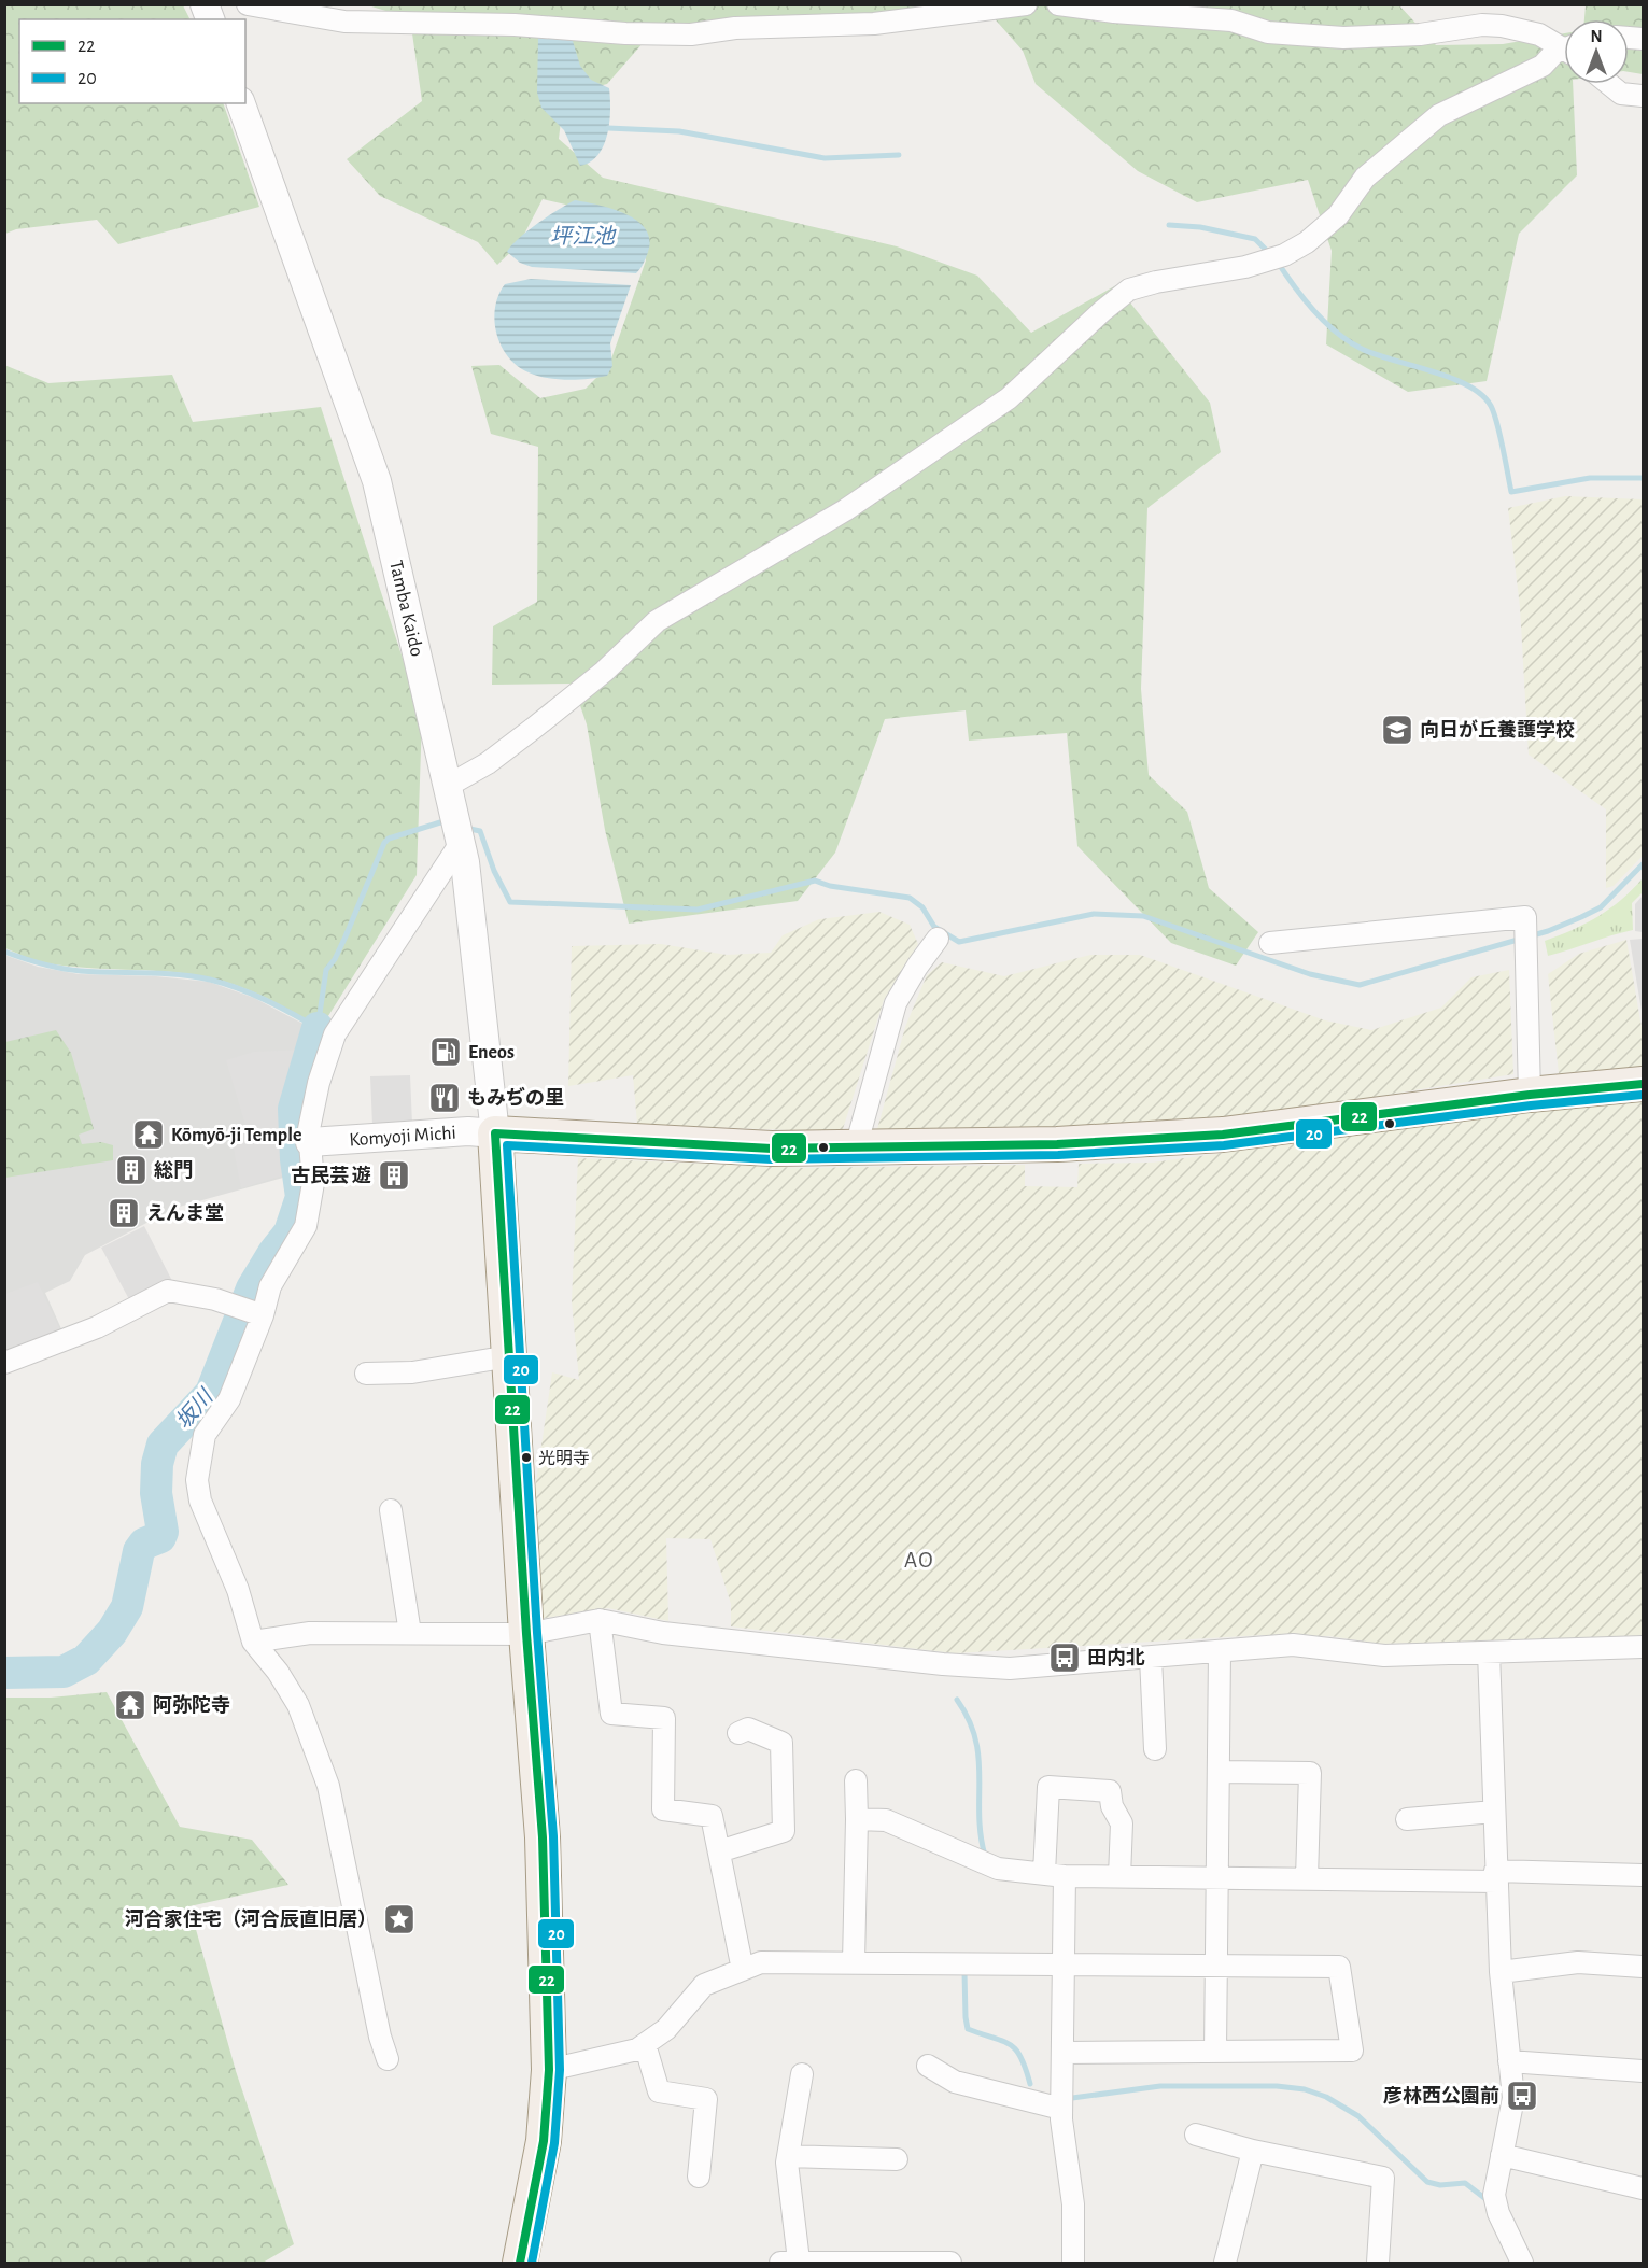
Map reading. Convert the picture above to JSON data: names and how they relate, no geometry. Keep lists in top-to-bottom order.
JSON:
{
  "streets": {
    "street": ["Tamba Kaido", "Komyoji Michi"]
  },
  "crossings": [
    ["Tamba Kaido", "Komyoji Michi"]
  ],
  "districts": ["AO"],
  "water": ["坪江池", "坂川"],
  "places": {
    "school or university": ["向日が丘養護学校"],
    "fuel station": ["Eneos"],
    "restaurant": ["もみぢの里"],
    "temple": ["Kōmyō-ji Temple", "阿弥陀寺"],
    "building": ["総門", "古民芸 遊", "えんま堂"],
    "other": ["光明寺"],
    "bus stop": ["田内北", "彦林西公園前"],
    "place": ["河合家住宅（河合辰直旧居）"]
  },
  "lines": ["transit line 22", "transit line 20"],
  "legend": ["22", "20"],
  "north": "top"
}
